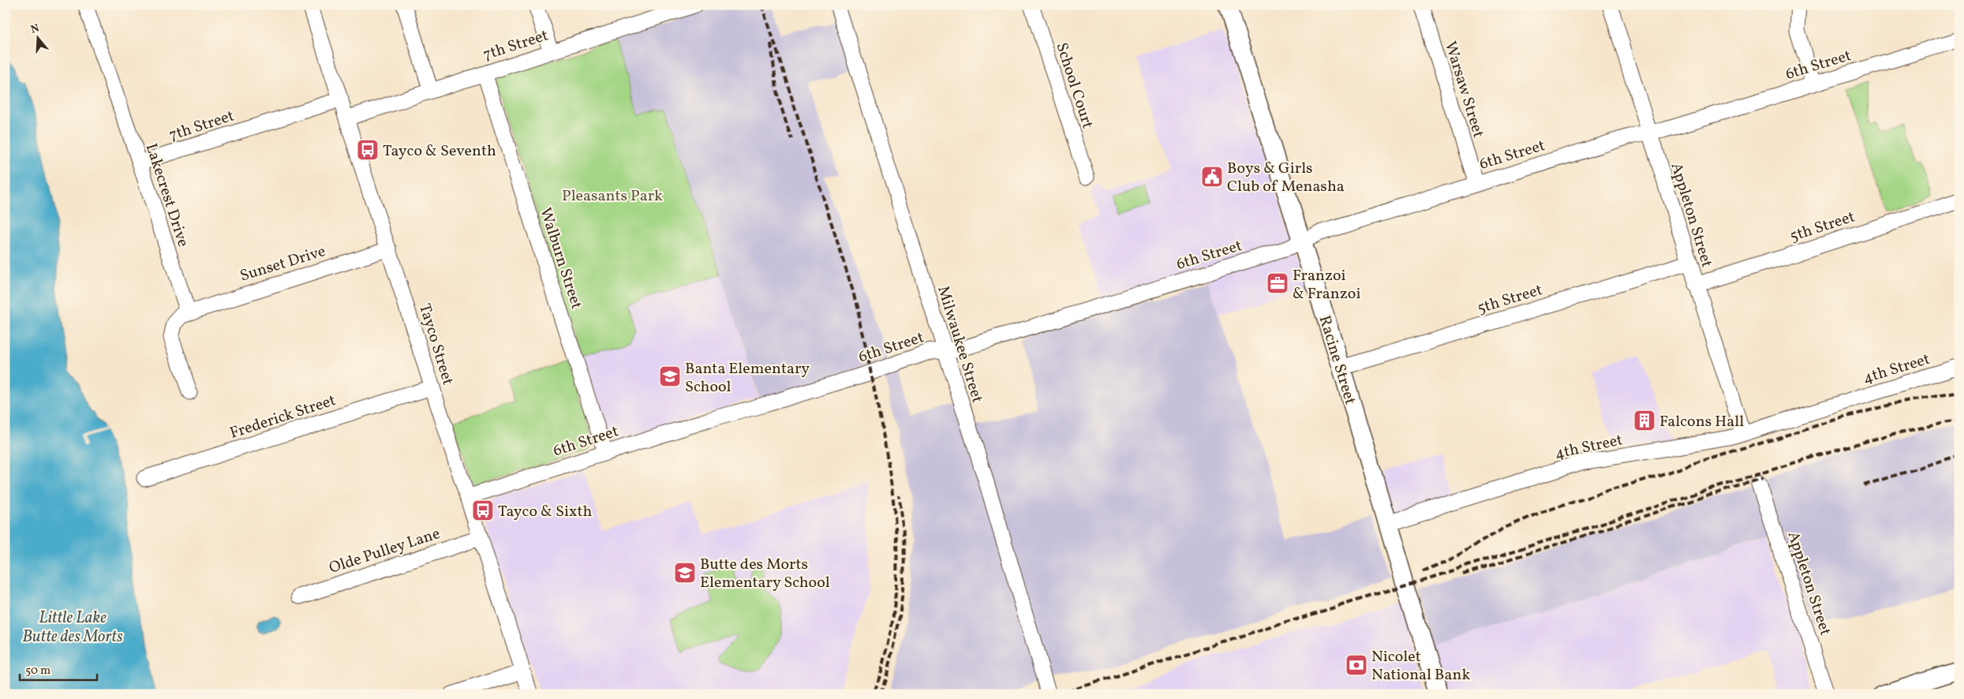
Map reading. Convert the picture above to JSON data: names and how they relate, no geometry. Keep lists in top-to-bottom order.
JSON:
{
  "streets": {
    "main road": ["Racine Street"],
    "street": [
      "7th Street",
      "6th Street",
      "School Court",
      "Warsaw Street",
      "Lakecrest Drive",
      "Appleton Street",
      "5th Street",
      "Walburn Street",
      "Sunset Drive",
      "Tayco Street",
      "Milwaukee Street",
      "4th Street",
      "Frederick Street",
      "Olde Pulley Lane"
    ]
  },
  "crossings": [
    ["7th Street", "Lakecrest Drive"],
    ["7th Street", "Walburn Street"],
    ["7th Street", "Tayco Street"],
    ["6th Street", "Warsaw Street"],
    ["6th Street", "Appleton Street"],
    ["6th Street", "Walburn Street"],
    ["6th Street", "Tayco Street"],
    ["6th Street", "Milwaukee Street"],
    ["6th Street", "Racine Street"],
    ["Lakecrest Drive", "Sunset Drive"],
    ["Appleton Street", "5th Street"],
    ["Appleton Street", "4th Street"],
    ["5th Street", "Racine Street"],
    ["Sunset Drive", "Tayco Street"],
    ["Tayco Street", "Frederick Street"],
    ["Tayco Street", "Olde Pulley Lane"],
    ["Racine Street", "4th Street"]
  ],
  "water": ["Little Lake Butte des Morts"],
  "parks": ["Pleasants Park"],
  "places": {
    "bus stop": ["Tayco & Seventh", "Tayco & Sixth"],
    "public building": ["Boys & Girls Club of Menasha"],
    "office": ["Franzoi & Franzoi"],
    "school or university": ["Banta Elementary School", "Butte des Morts Elementary School"],
    "building": ["Falcons Hall"],
    "bank": ["Nicolet National Bank"]
  },
  "scale_bar": "50 m",
  "north": "top"
}
